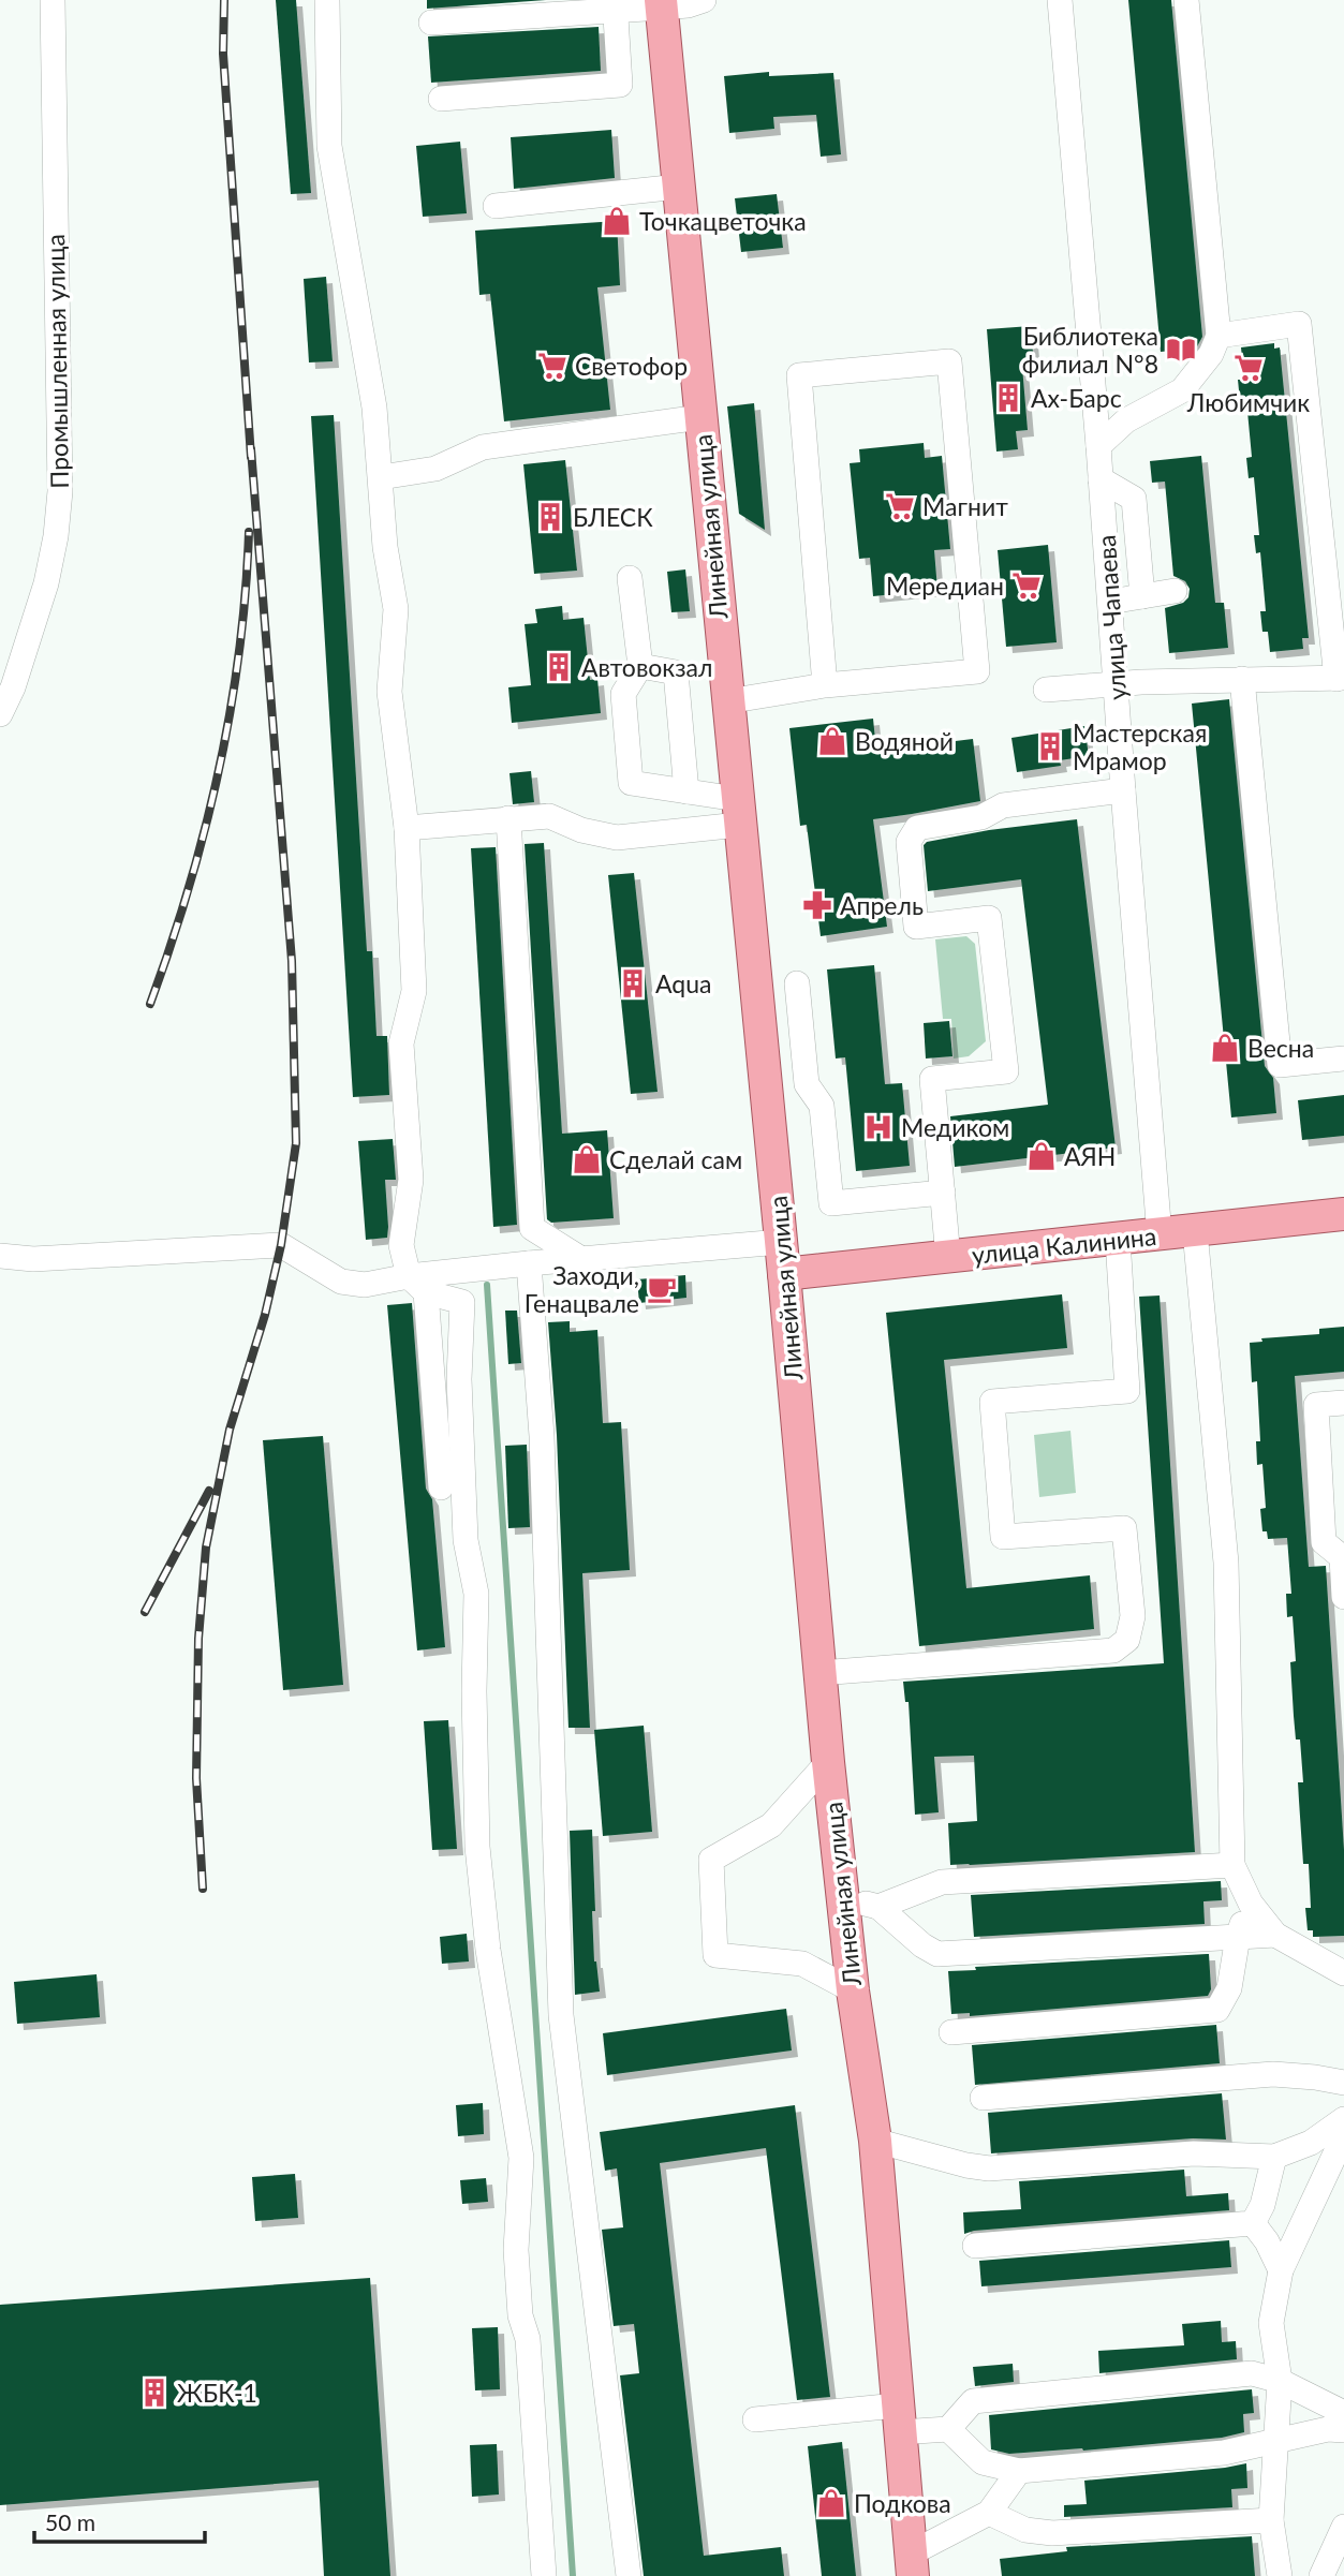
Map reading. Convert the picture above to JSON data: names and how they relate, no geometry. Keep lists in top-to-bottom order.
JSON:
{
  "streets": {
    "main road": ["Линейная улица", "улица Калинина"],
    "street": ["Промышленная улица", "улица Чапаева"]
  },
  "crossings": [
    ["Линейная улица", "улица Калинина"],
    ["улица Чапаева", "улица Калинина"]
  ],
  "places": {
    "shop": [
      "Точкацветочка",
      "Водяной",
      "Весна",
      "АЯН",
      "Сделай сам",
      "Подкова"
    ],
    "library": ["Библиотека филиал N°8"],
    "supermarket": [
      "Светофор",
      "Любимчик",
      "Магнит",
      "Мередиан"
    ],
    "building": [
      "Ах-Барс",
      "БЛЕСК",
      "Автовокзал",
      "Мастерская Мрамор",
      "Aqua",
      "ЖБК-1"
    ],
    "pharmacy": ["Апрель"],
    "hospital": ["Медиком"],
    "cafe": ["Заходи, Генацвале"]
  },
  "scale_bar": "50 m"
}
